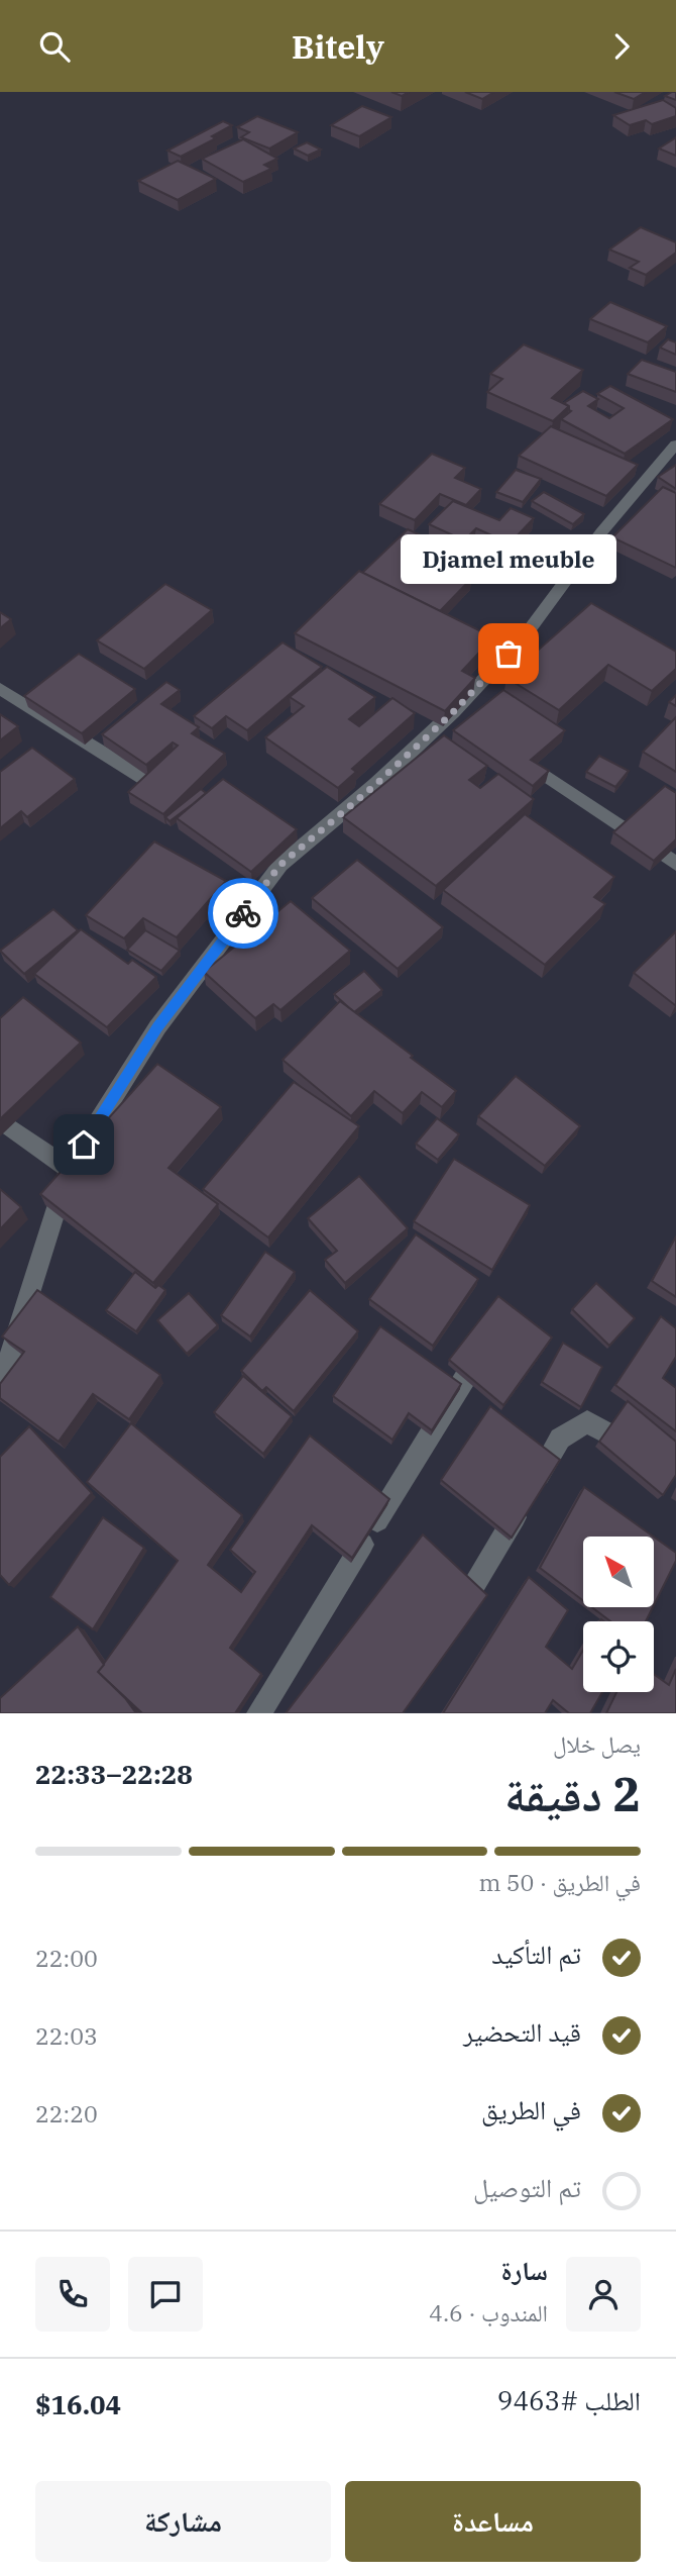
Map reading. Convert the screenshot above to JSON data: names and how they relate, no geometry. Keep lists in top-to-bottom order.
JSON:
{
  "places": ["Djamel meuble"],
  "north": "top left",
  "page": {
    "header": "Bitely",
    "bubble": "Djamel meuble",
    "heading": ["2 دقيقة", "يصل خلال", "22:28–22:33"],
    "panel": [
      "سارة",
      "المندوب · 4.6",
      "الطلب #9463",
      "$16.04"
    ],
    "bar": "في الطريق · 50 m",
    "list": [
      ["تم التأكيد", "22:00"],
      ["قيد التحضير", "22:03"],
      ["في الطريق", "22:20"],
      "تم التوصيل"
    ],
    "buttons": ["مساعدة", "مشاركة"]
  }
}
